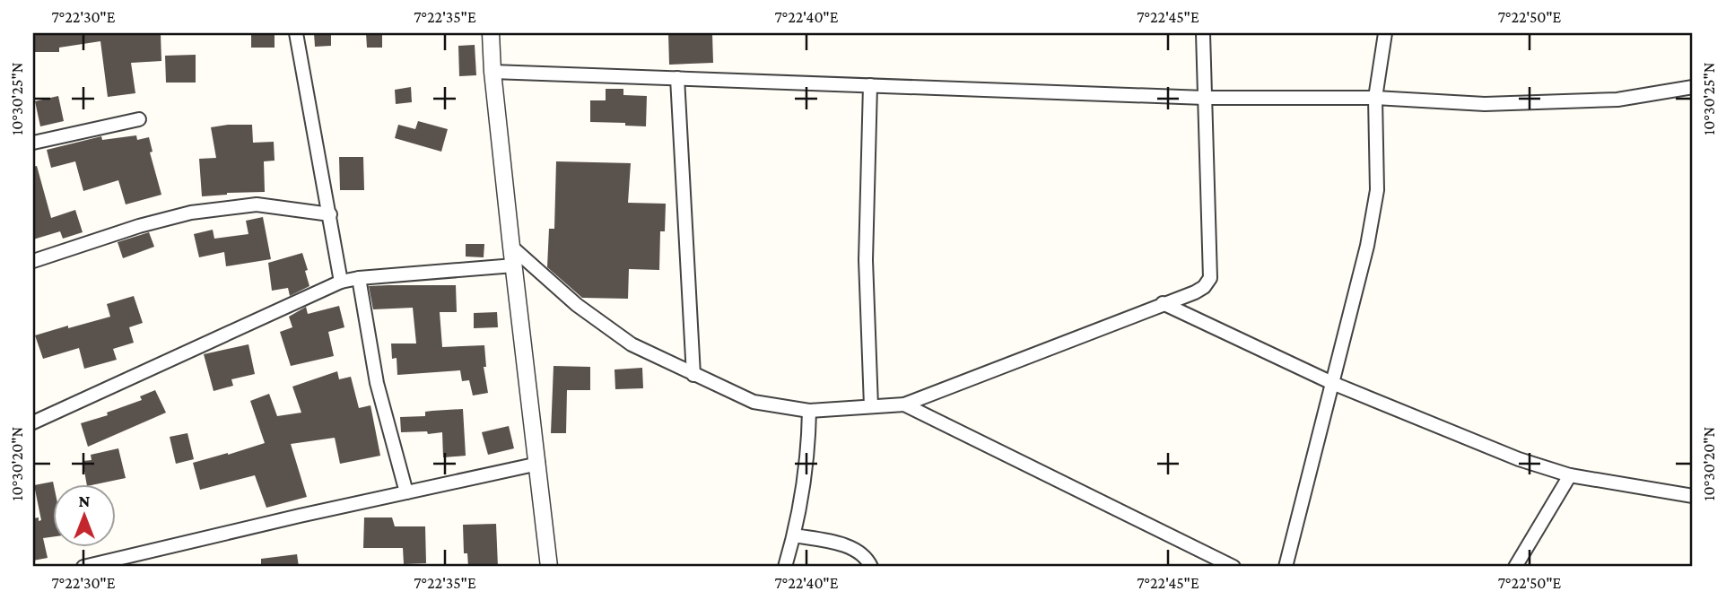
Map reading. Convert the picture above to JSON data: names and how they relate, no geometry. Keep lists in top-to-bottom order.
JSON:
{
  "north": "top",
  "coordinates": [
    "7°22'30\"E",
    "7°22'35\"E",
    "7°22'40\"E",
    "7°22'45\"E",
    "7°22'50\"E",
    "10°30'25\"N",
    "10°30'20\"N"
  ]
}
